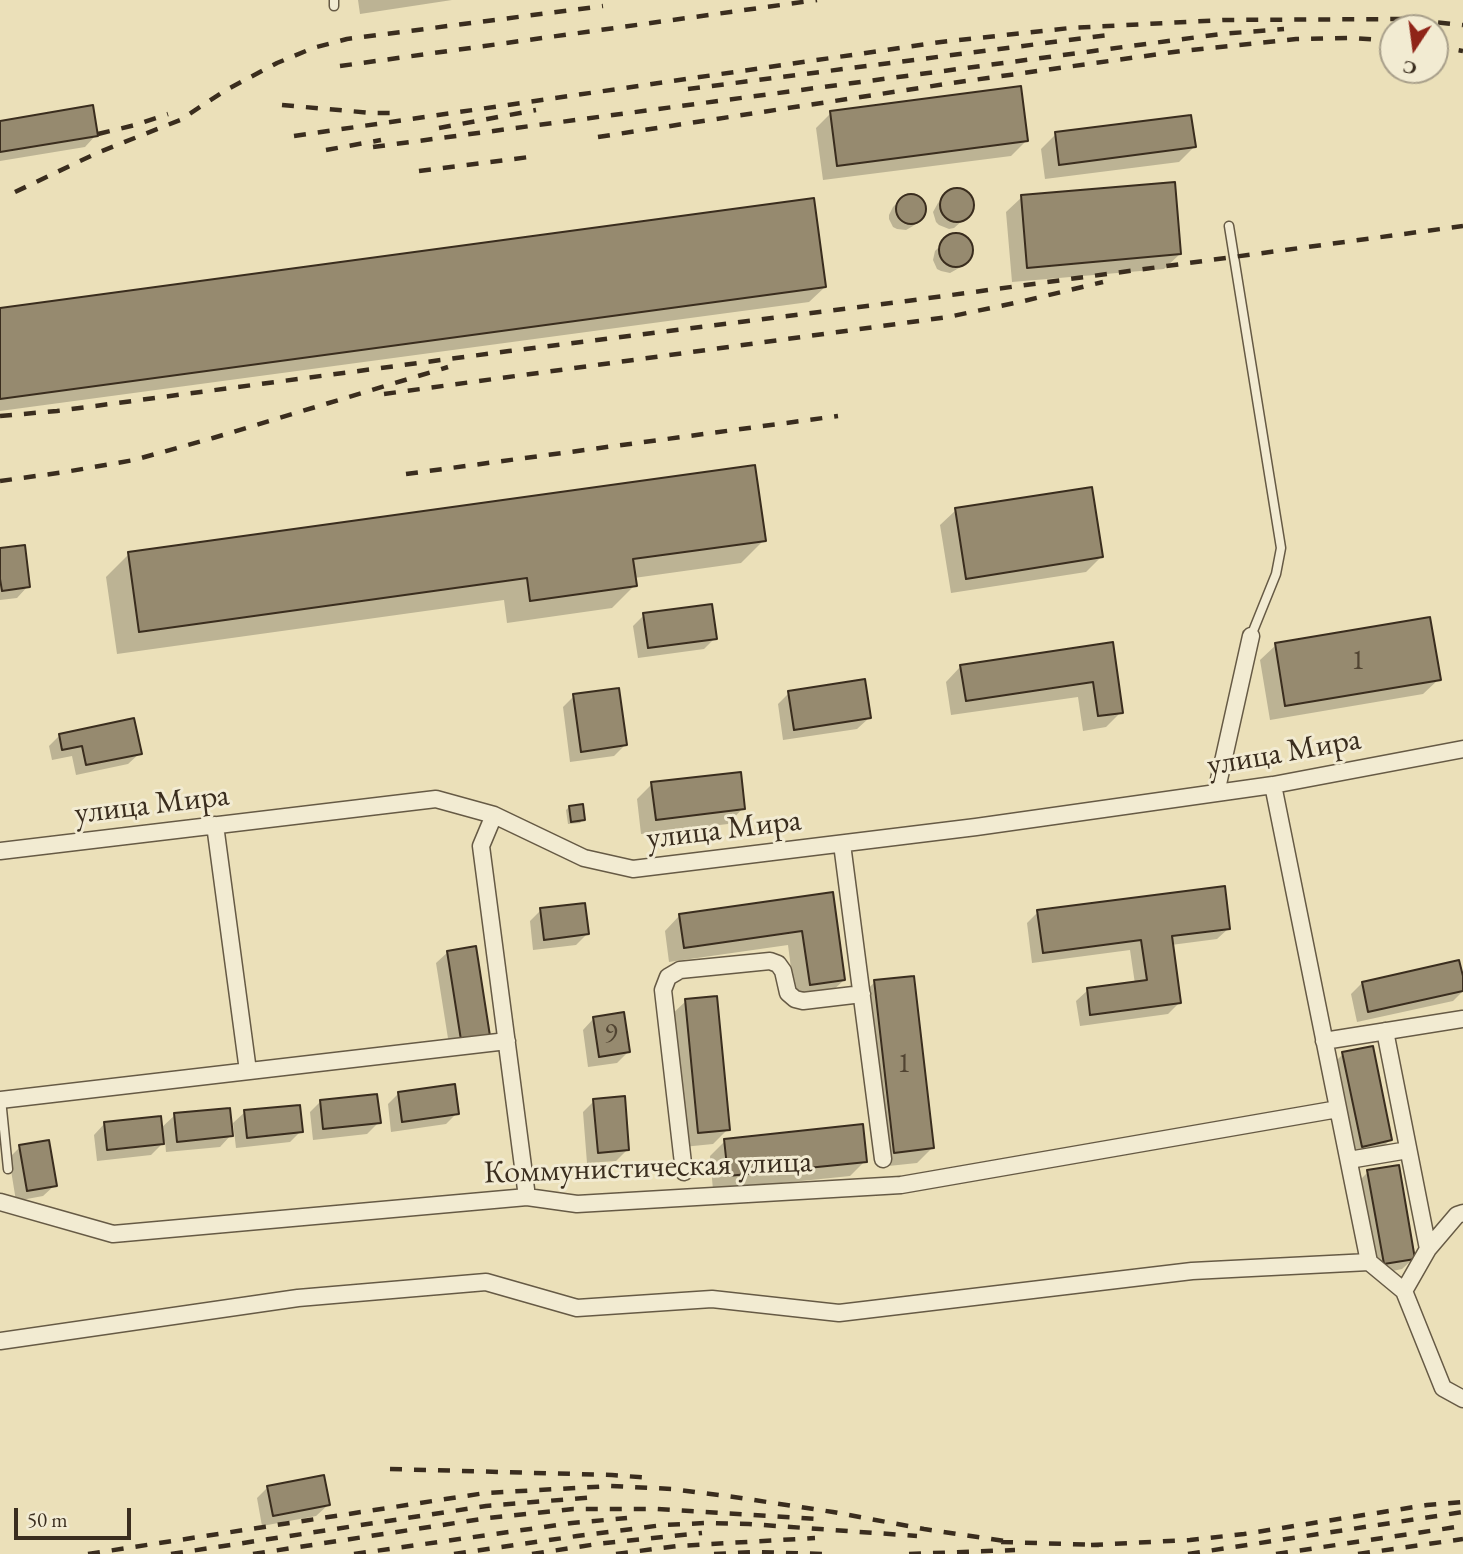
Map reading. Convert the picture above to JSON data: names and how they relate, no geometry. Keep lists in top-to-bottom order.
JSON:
{
  "streets": {
    "street": ["улица Мира", "Коммунистическая улица"]
  },
  "house_numbers": ["1", "9", "1"],
  "scale_bar": "50 m",
  "north": "bottom"
}
